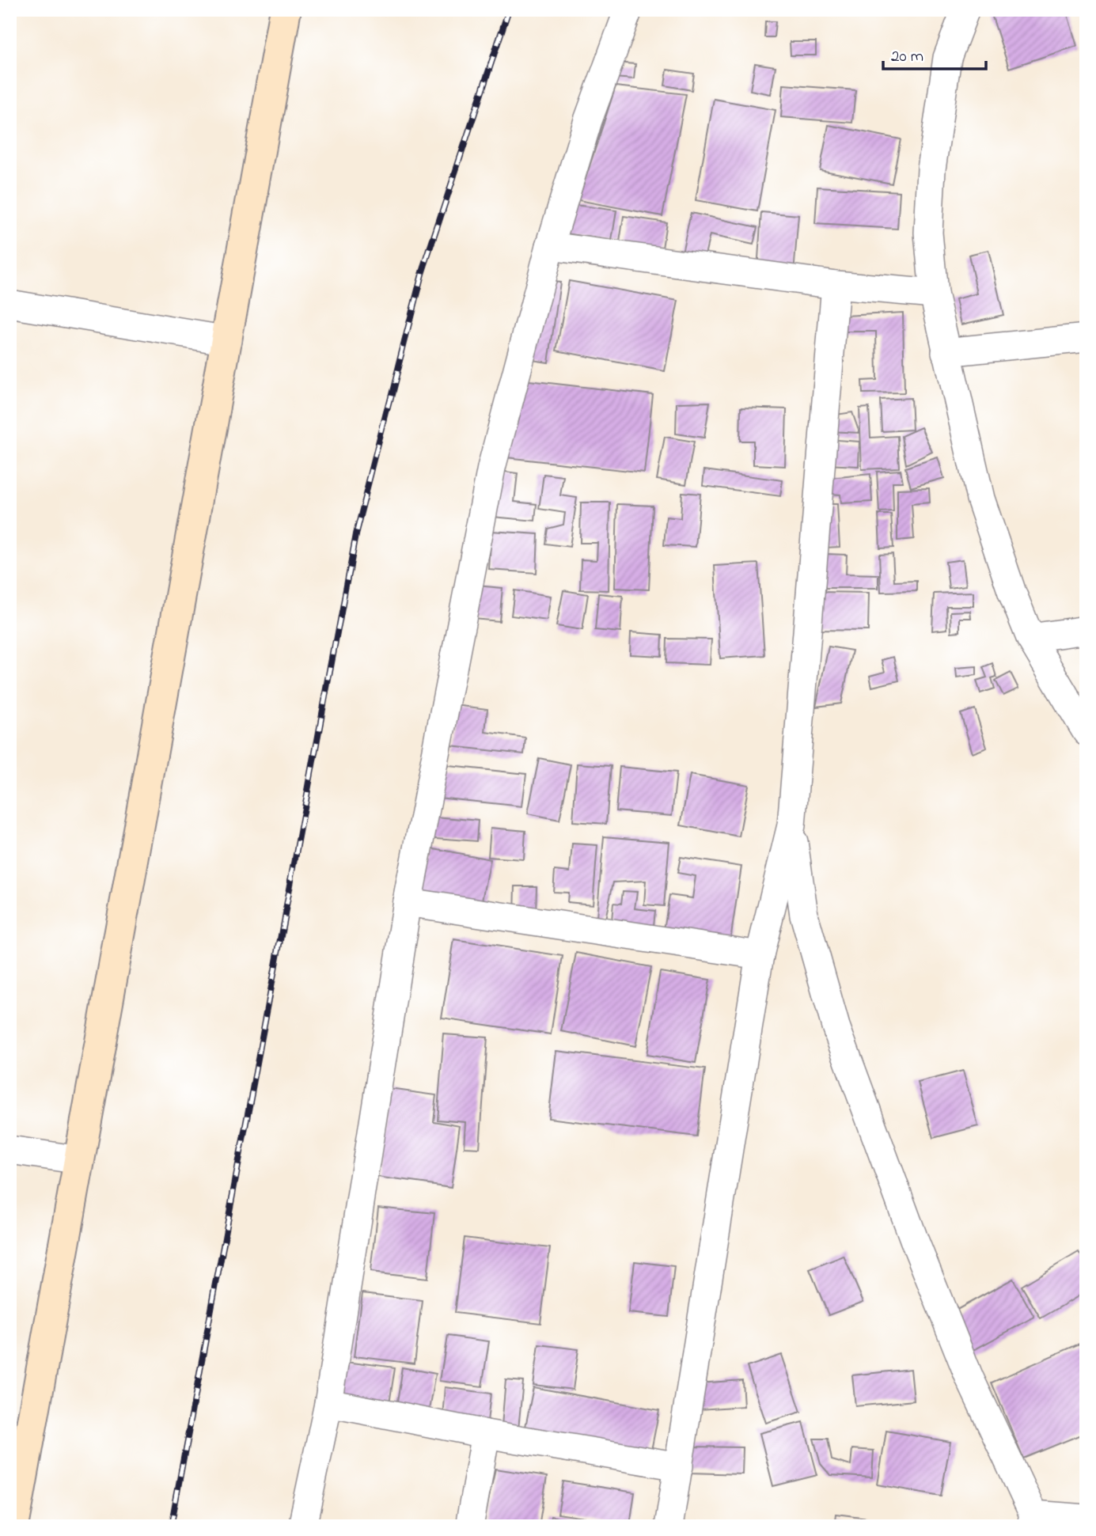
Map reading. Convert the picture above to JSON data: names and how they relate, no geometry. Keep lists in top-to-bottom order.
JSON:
{
  "scale_bar": "20 m"
}
